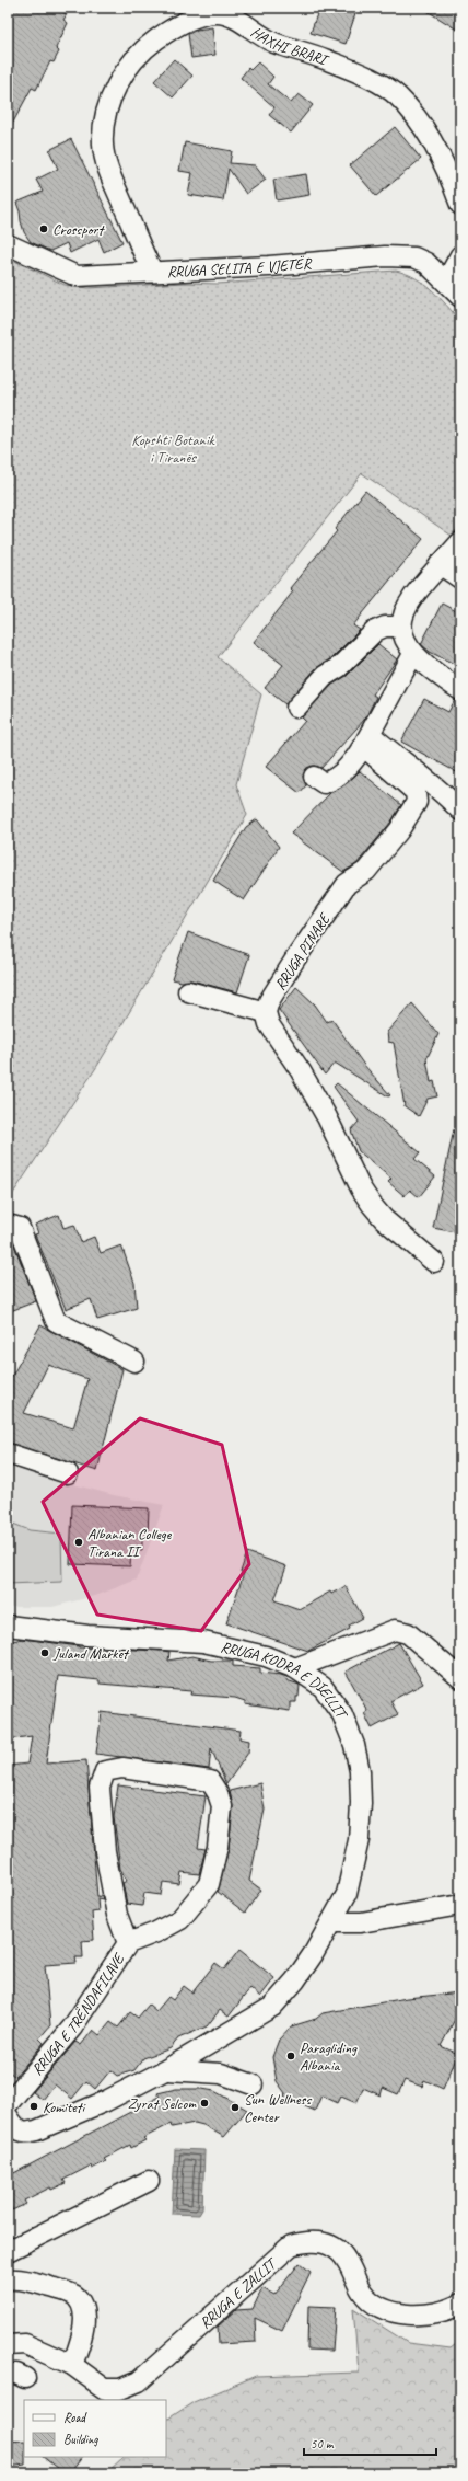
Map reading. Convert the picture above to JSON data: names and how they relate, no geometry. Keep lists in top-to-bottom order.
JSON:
{
  "streets": {
    "street": [
      "HAXHI BRARI",
      "RRUGA SELITA E VJETËR",
      "RRUGA PINARE",
      "RRUGA KODRA E DIELLIT",
      "RRUGA E TRËNDAFILAVE",
      "RRUGA E ZALLIT"
    ]
  },
  "crossings": [
    ["HAXHI BRARI", "RRUGA SELITA E VJETËR"]
  ],
  "parks": ["Kopshti Botanik i Tiranës"],
  "places": [
    "Crossport",
    "Albanian College Tirana II",
    "Juland Market",
    "Paragliding Albania",
    "Zyrat Selcom",
    "Komiteti",
    "Sun Wellness Center"
  ],
  "legend": ["Road", "Building"],
  "scale_bar": "50 m"
}
